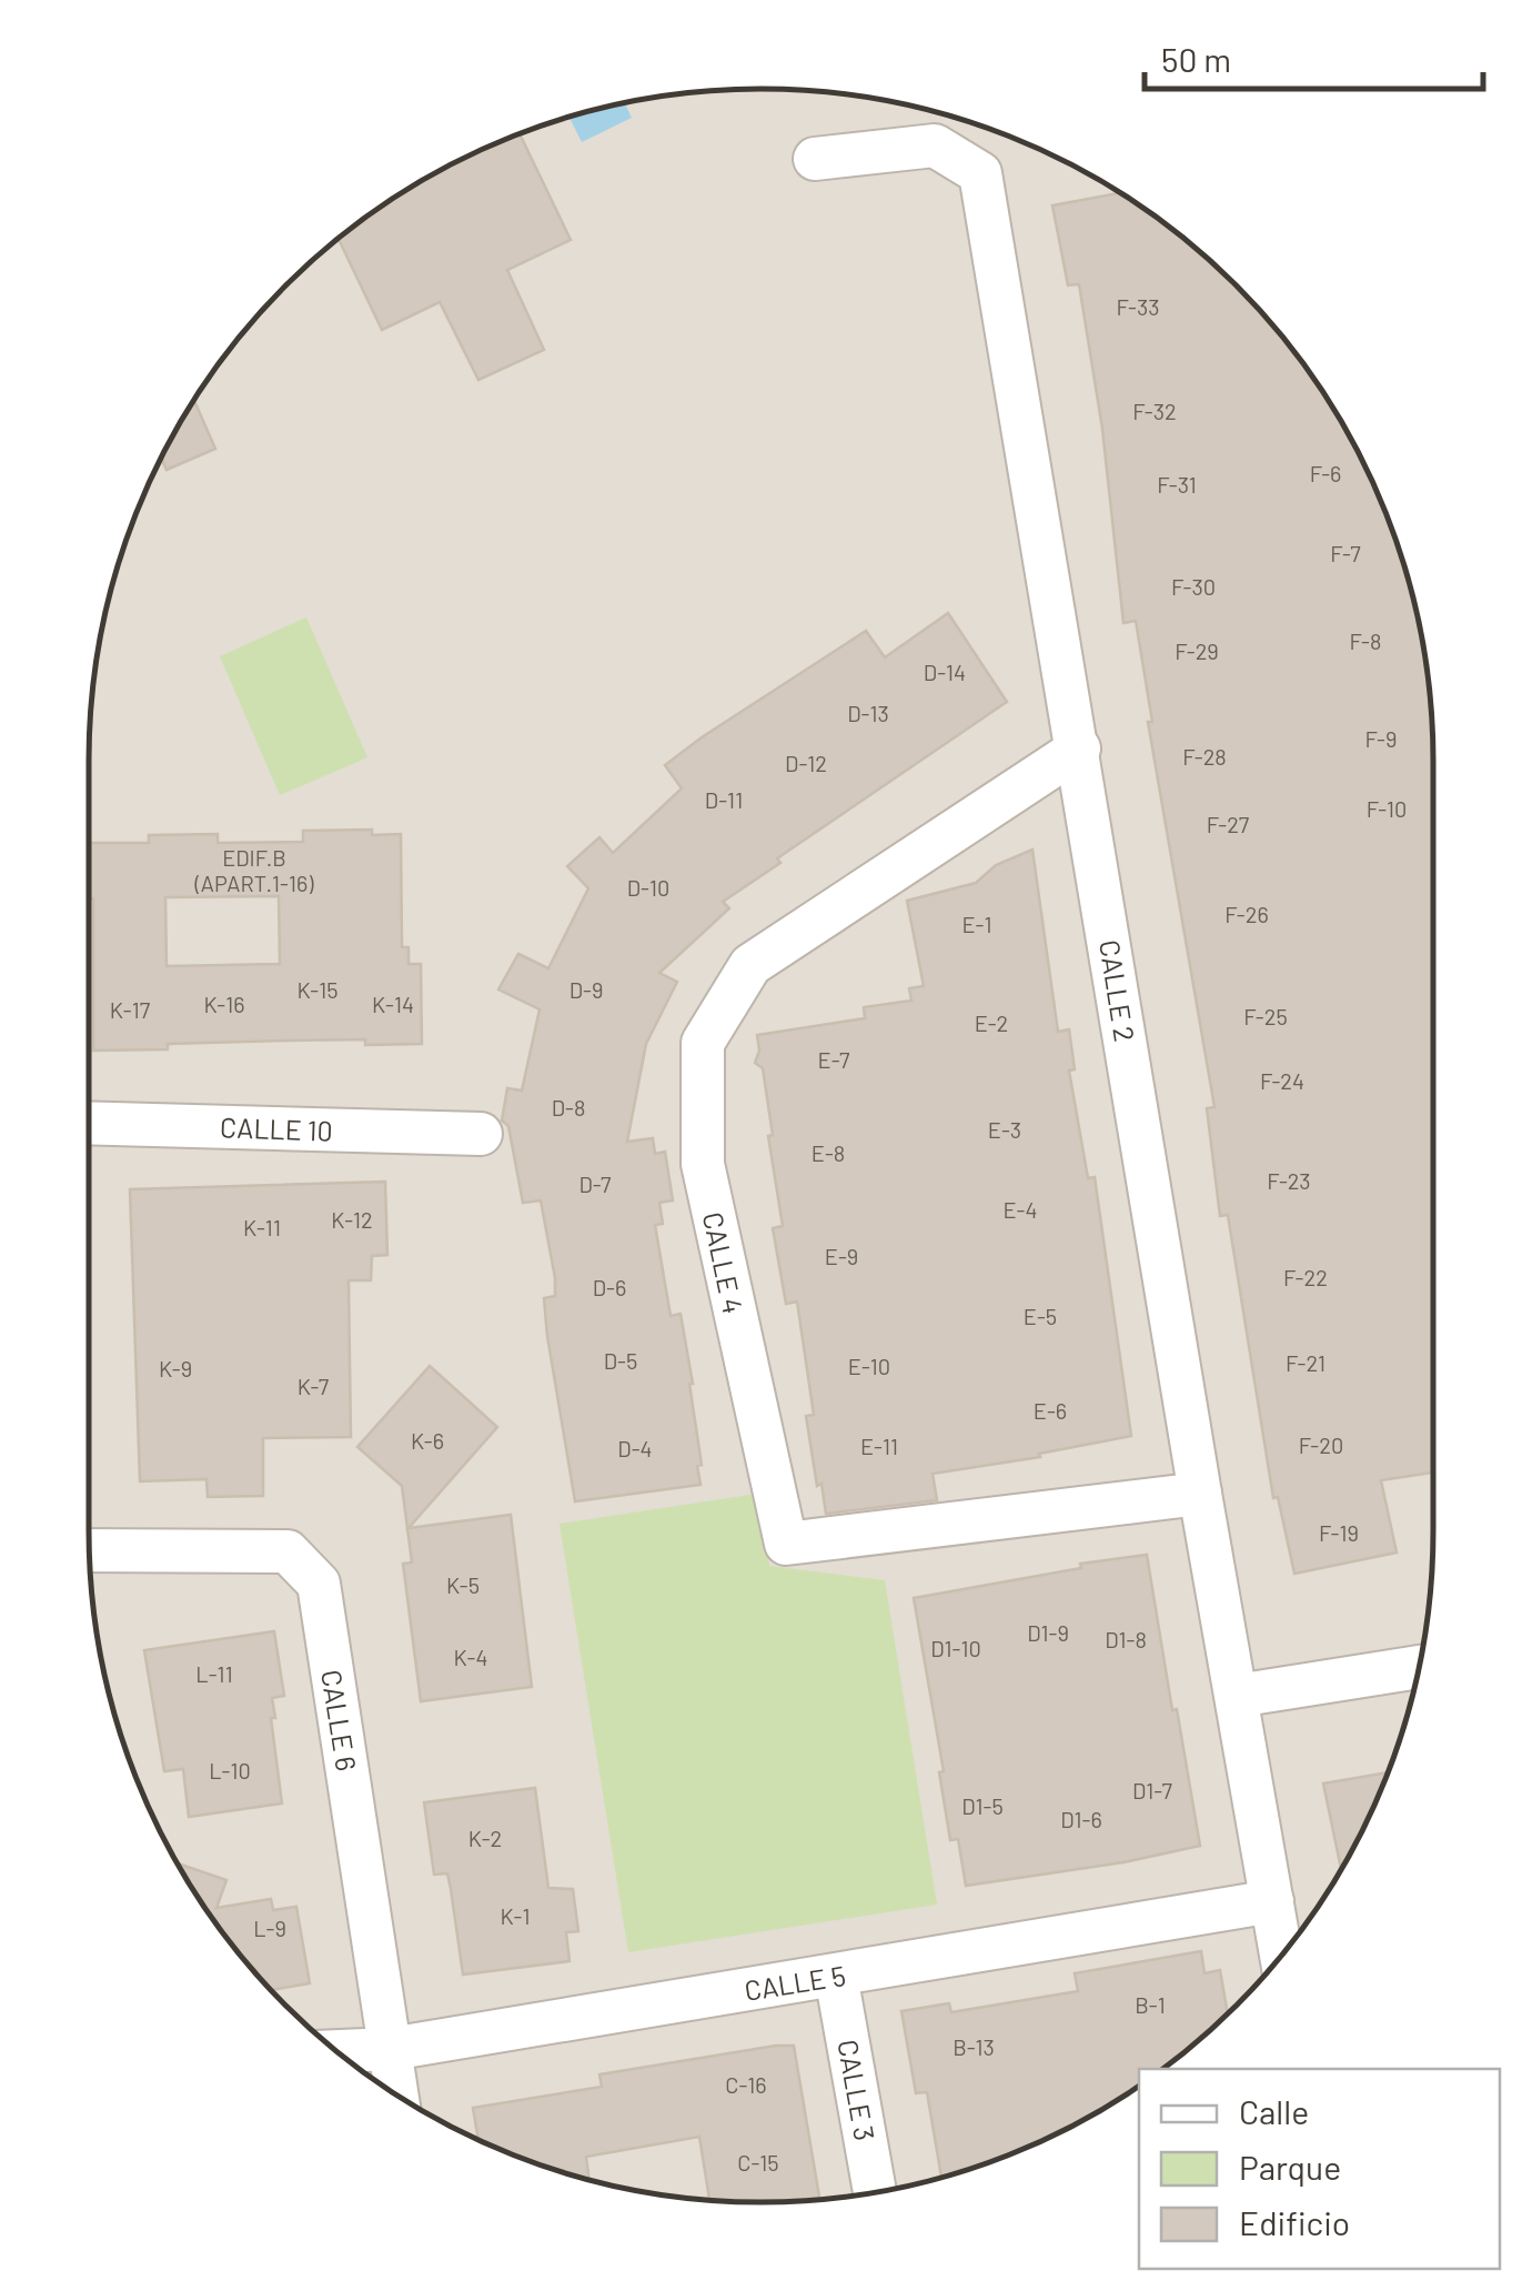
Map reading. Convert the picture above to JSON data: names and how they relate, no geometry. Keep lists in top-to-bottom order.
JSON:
{
  "streets": {
    "street": [
      "CALLE 2",
      "CALLE 10",
      "CALLE 4",
      "CALLE 6",
      "CALLE 5",
      "CALLE 3"
    ]
  },
  "crossings": [
    ["CALLE 2", "CALLE 4"],
    ["CALLE 2", "CALLE 5"],
    ["CALLE 6", "CALLE 5"],
    ["CALLE 5", "CALLE 3"]
  ],
  "house_numbers": [
    "F-33",
    "F-32",
    "F-6",
    "F-31",
    "F-7",
    "F-30",
    "F-8",
    "F-29",
    "D-14",
    "D-13",
    "F-9",
    "F-28",
    "D-12",
    "D-11",
    "F-10",
    "F-27",
    "EDIF.B (APART.1-16)",
    "D-10",
    "F-26",
    "E-1",
    "K-15",
    "D-9",
    "K-16",
    "K-14",
    "K-17",
    "F-25",
    "E-2",
    "E-7",
    "F-24",
    "D-8",
    "E-3",
    "E-8",
    "F-23",
    "D-7",
    "E-4",
    "K-12",
    "K-11",
    "E-9",
    "F-22",
    "D-6",
    "E-5",
    "D-5",
    "F-21",
    "E-10",
    "K-9",
    "K-7",
    "E-6",
    "K-6",
    "F-20",
    "E-11",
    "D-4",
    "F-19",
    "K-5",
    "D1-9",
    "D1-8",
    "D1-10",
    "K-4",
    "L-11",
    "L-10",
    "D1-7",
    "D1-5",
    "D1-6",
    "K-2",
    "K-1",
    "L-9",
    "B-1",
    "B-13",
    "C-16",
    "C-15"
  ],
  "legend": ["Calle", "Parque", "Edificio"],
  "scale_bar": "50 m"
}
